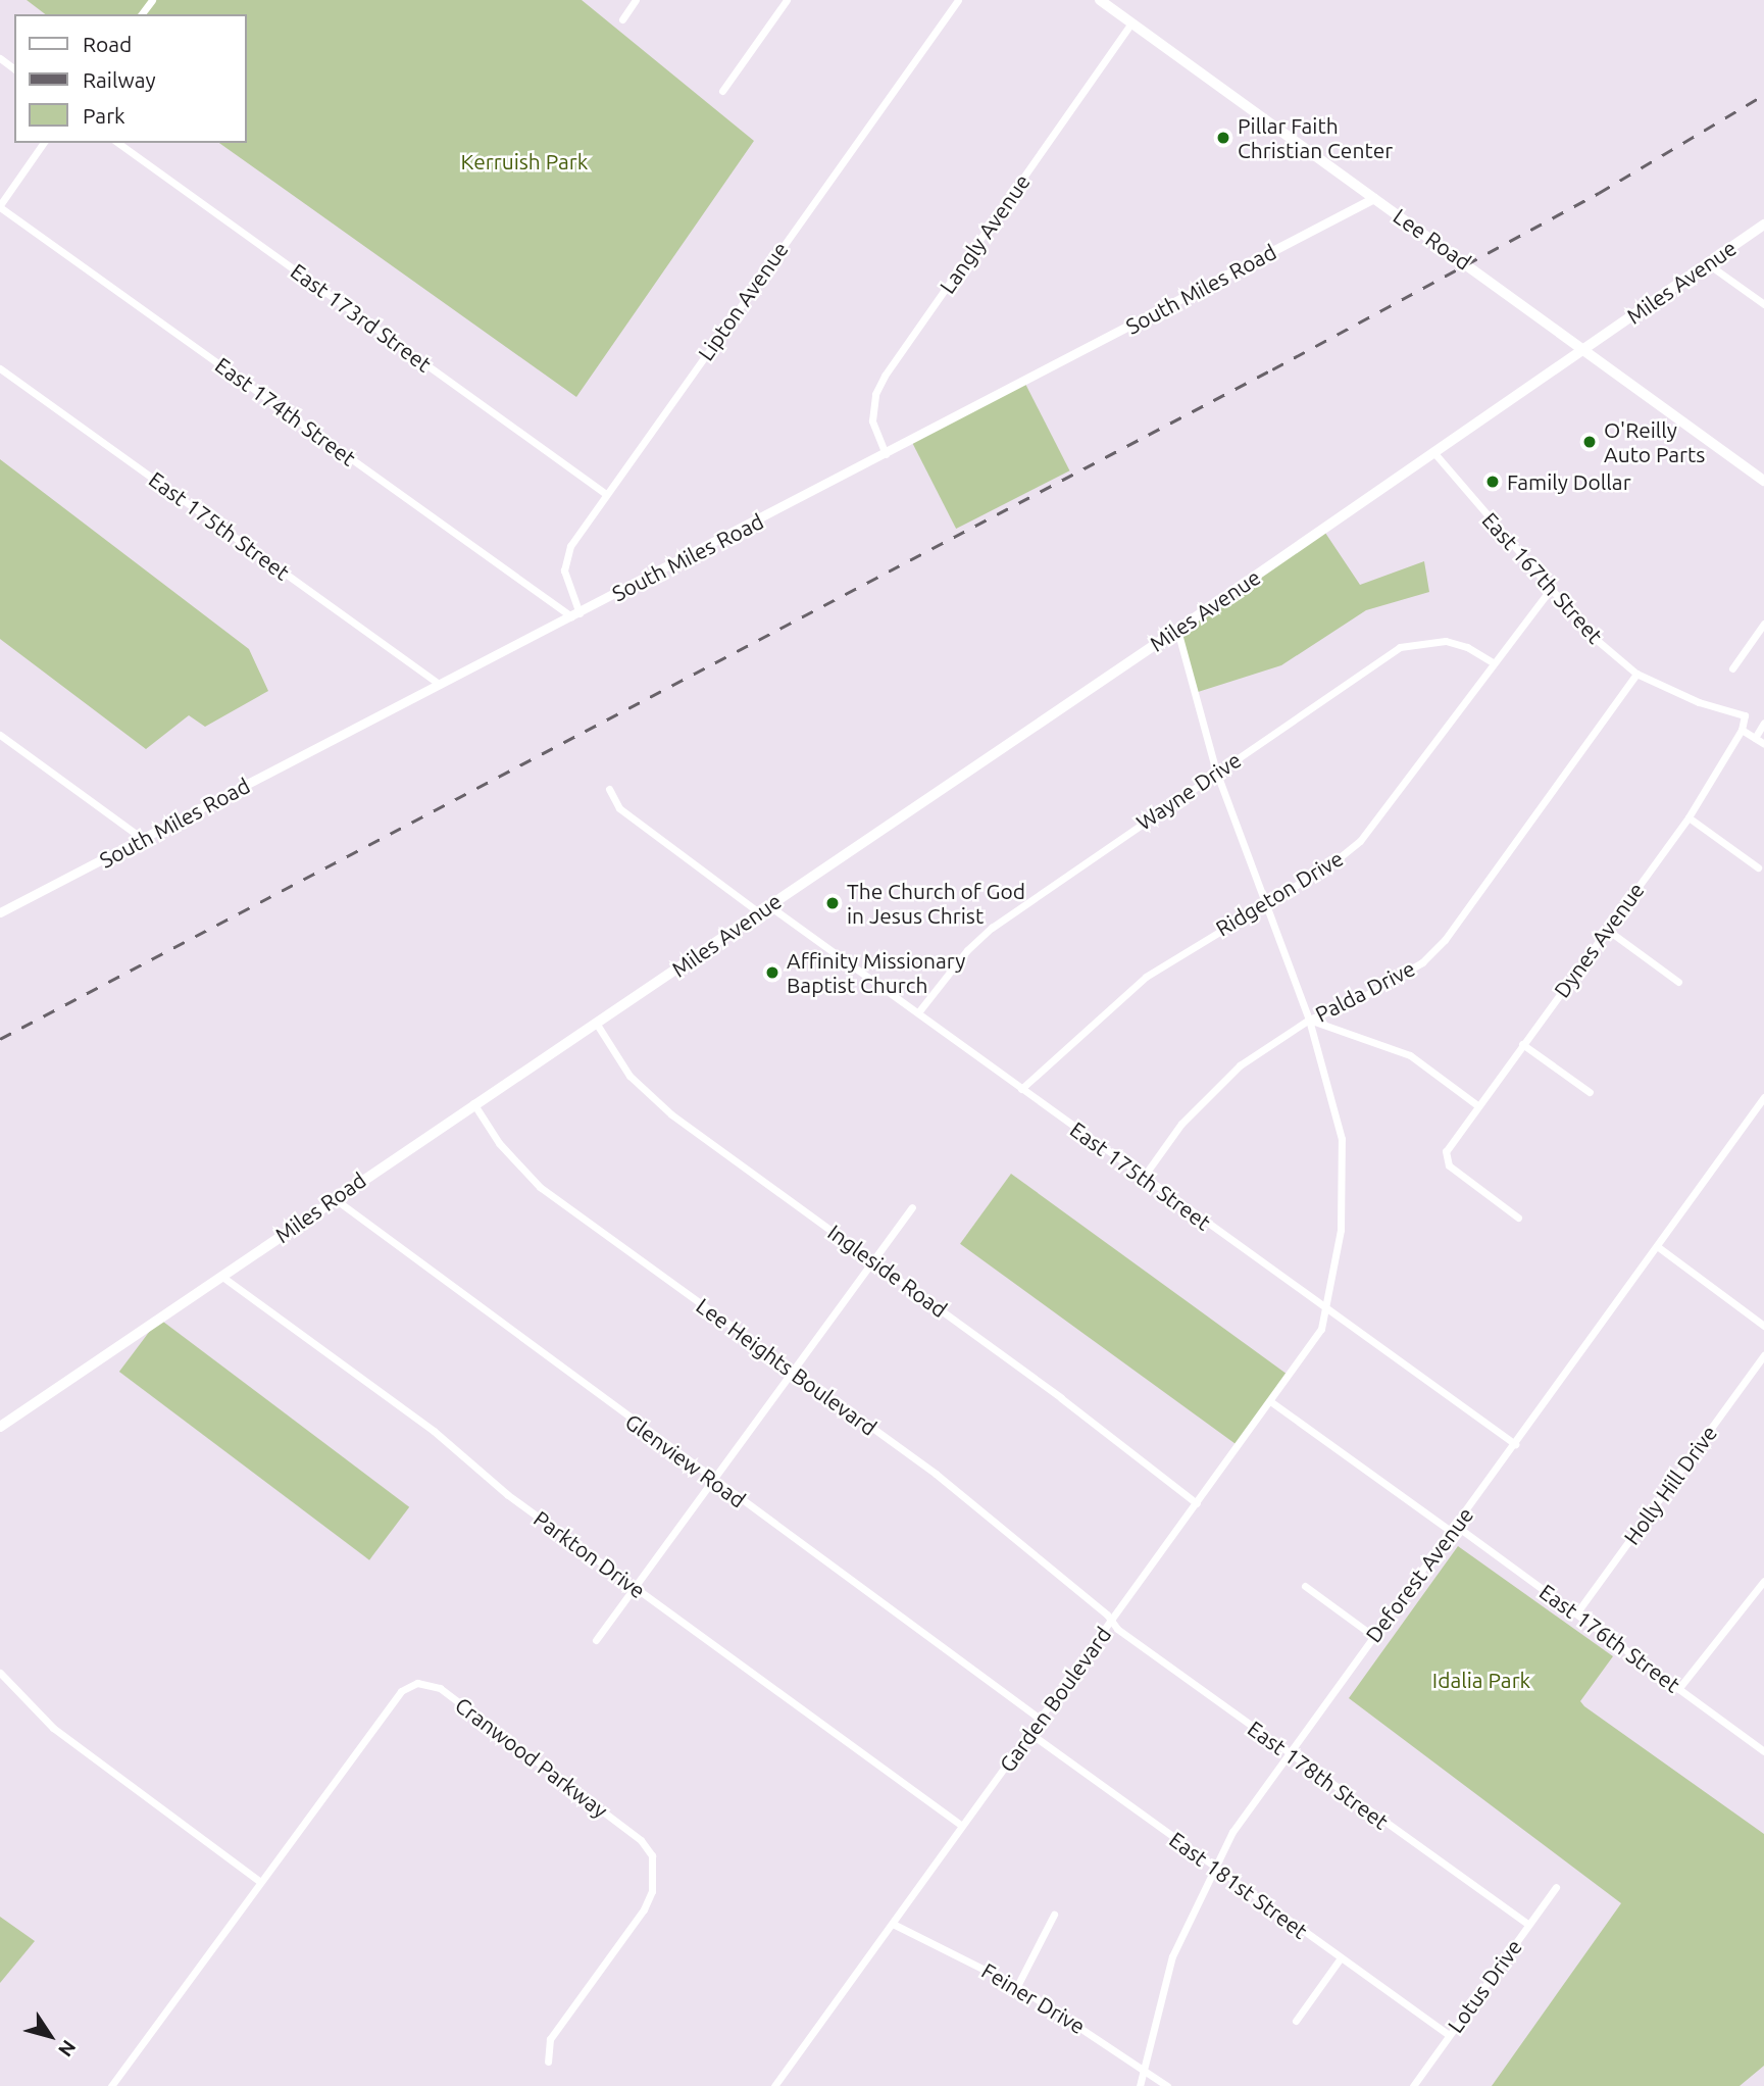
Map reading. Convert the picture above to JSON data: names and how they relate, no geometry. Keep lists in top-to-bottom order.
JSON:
{
  "streets": {
    "main road": ["Lee Road", "Miles Avenue", "Miles Road"],
    "street": [
      "Langly Avenue",
      "South Miles Road",
      "Lipton Avenue",
      "East 173rd Street",
      "East 174th Street",
      "East 175th Street",
      "East 167th Street",
      "Wayne Drive",
      "Ridgeton Drive",
      "Dynes Avenue",
      "Palda Drive",
      "Ingleside Road",
      "Lee Heights Boulevard",
      "Glenview Road",
      "Holly Hill Drive",
      "Parkton Drive",
      "Deforest Avenue",
      "East 176th Street",
      "Garden Boulevard",
      "Cranwood Parkway",
      "East 178th Street",
      "East 181st Street",
      "Lotus Drive",
      "Feiner Drive"
    ]
  },
  "crossings": [
    ["Langly Avenue", "Lee Road"],
    ["Langly Avenue", "South Miles Road"],
    ["Lee Road", "Miles Avenue"],
    ["Lee Road", "South Miles Road"],
    ["Miles Avenue", "East 175th Street"],
    ["Miles Avenue", "East 167th Street"],
    ["Miles Avenue", "Miles Road"],
    ["Miles Avenue", "Garden Boulevard"],
    ["South Miles Road", "Lipton Avenue"],
    ["South Miles Road", "East 174th Street"],
    ["South Miles Road", "East 175th Street"],
    ["Lipton Avenue", "East 173rd Street"],
    ["Lipton Avenue", "East 174th Street"],
    ["East 175th Street", "Wayne Drive"],
    ["East 175th Street", "Ridgeton Drive"],
    ["East 175th Street", "Palda Drive"],
    ["East 175th Street", "Deforest Avenue"],
    ["East 175th Street", "Garden Boulevard"],
    ["East 167th Street", "Ridgeton Drive"],
    ["East 167th Street", "Dynes Avenue"],
    ["East 167th Street", "Palda Drive"],
    ["Wayne Drive", "Ridgeton Drive"],
    ["Wayne Drive", "Garden Boulevard"],
    ["Ridgeton Drive", "Garden Boulevard"],
    ["Palda Drive", "Garden Boulevard"],
    ["Miles Road", "Ingleside Road"],
    ["Miles Road", "Lee Heights Boulevard"],
    ["Miles Road", "Glenview Road"],
    ["Miles Road", "Parkton Drive"],
    ["Ingleside Road", "Garden Boulevard"],
    ["Lee Heights Boulevard", "Garden Boulevard"],
    ["Lee Heights Boulevard", "East 178th Street"],
    ["Glenview Road", "Garden Boulevard"],
    ["Holly Hill Drive", "East 176th Street"],
    ["Parkton Drive", "Garden Boulevard"],
    ["Deforest Avenue", "East 176th Street"],
    ["Deforest Avenue", "East 178th Street"],
    ["Deforest Avenue", "East 181st Street"],
    ["Deforest Avenue", "Feiner Drive"],
    ["East 176th Street", "Garden Boulevard"],
    ["Garden Boulevard", "East 178th Street"],
    ["Garden Boulevard", "East 181st Street"],
    ["Garden Boulevard", "Feiner Drive"],
    ["East 178th Street", "Lotus Drive"],
    ["East 181st Street", "Lotus Drive"]
  ],
  "parks": ["Kerruish Park", "Idalia Park"],
  "places": [
    "Pillar Faith Christian Center",
    "O'Reilly Auto Parts",
    "Family Dollar",
    "The Church of God in Jesus Christ",
    "Affinity Missionary Baptist Church"
  ],
  "legend": ["Road", "Railway", "Park"],
  "north": "bottom right"
}
